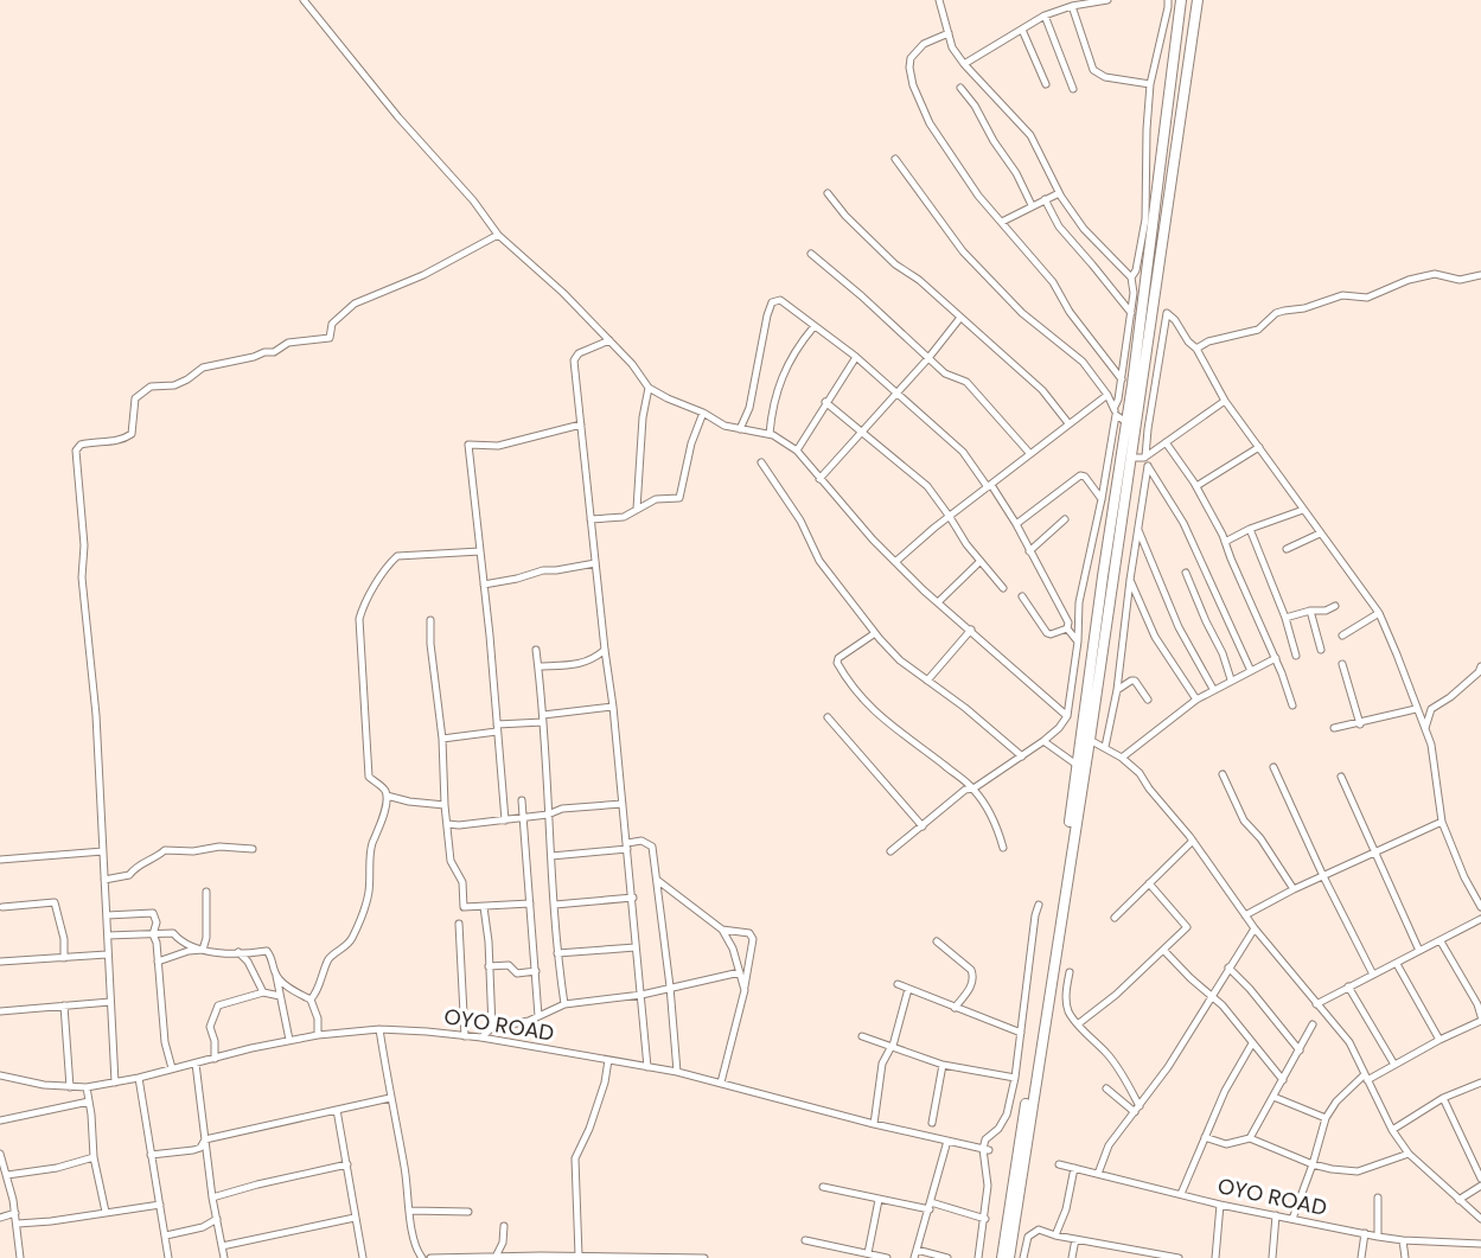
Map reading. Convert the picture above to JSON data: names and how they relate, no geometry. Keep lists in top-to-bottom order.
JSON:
{
  "streets": {
    "street": ["OYO ROAD"]
  }
}
